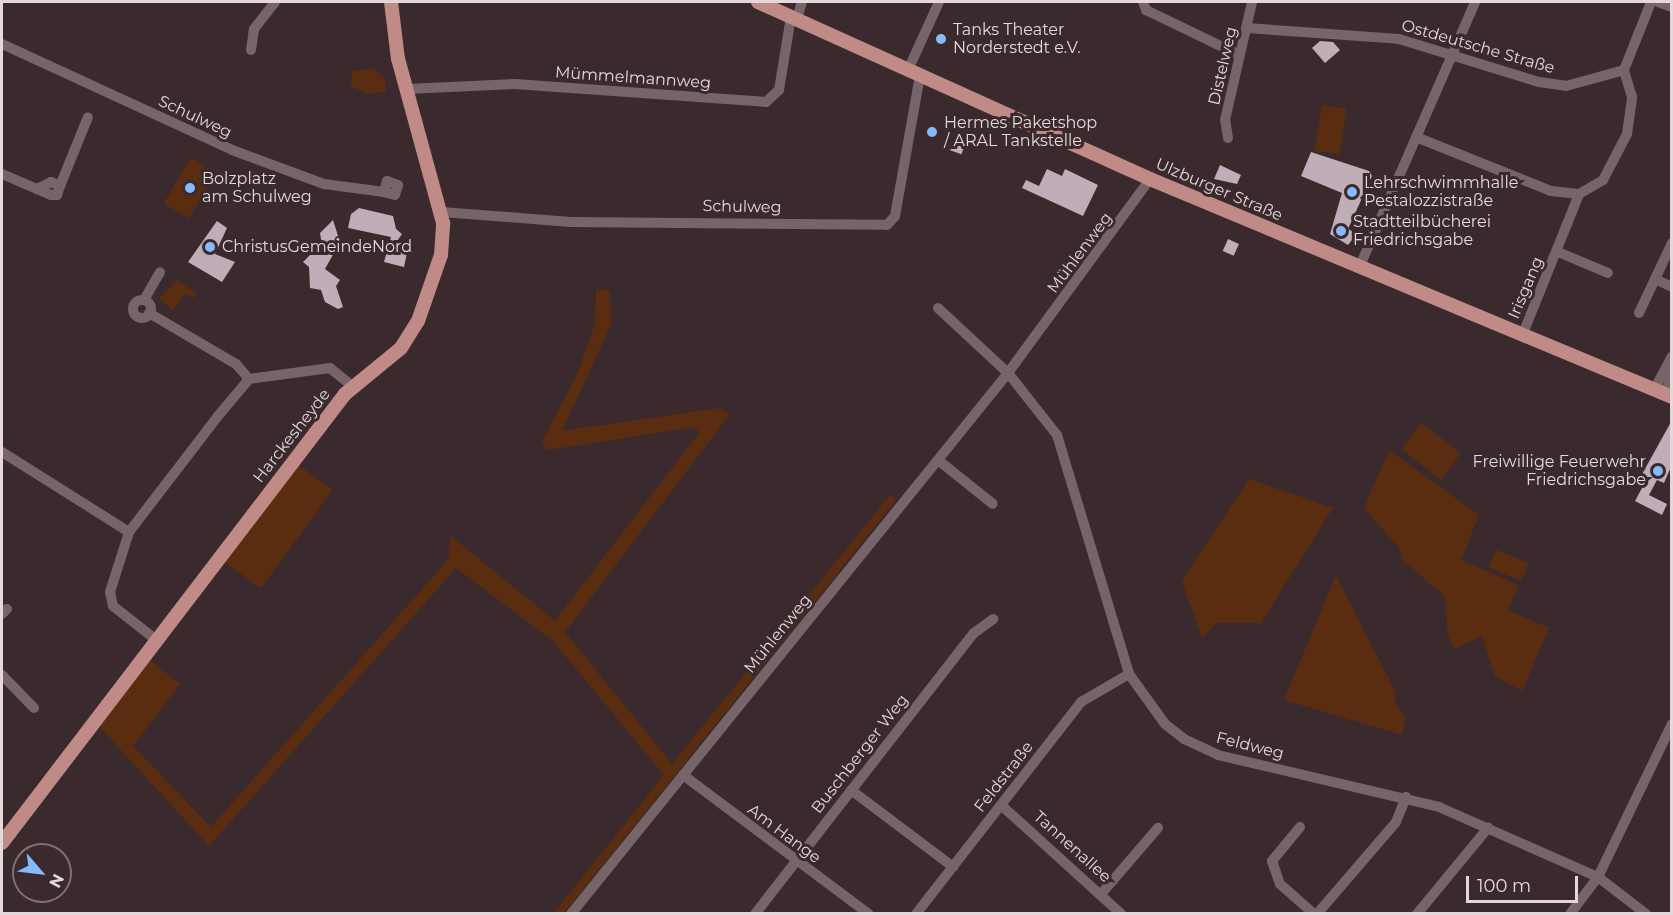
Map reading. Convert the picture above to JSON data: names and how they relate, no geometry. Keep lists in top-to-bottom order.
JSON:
{
  "streets": {
    "main road": ["Ulzburger Straße", "Harckesheyde"],
    "street": [
      "Ostdeutsche Straße",
      "Distelweg",
      "Mümmelmannweg",
      "Schulweg",
      "Mühlenweg",
      "Irisgang",
      "Feldweg",
      "Buschberger Weg",
      "Feldstraße",
      "Am Hange",
      "Tannenallee"
    ]
  },
  "crossings": [
    ["Ostdeutsche Straße", "Distelweg"],
    ["Mümmelmannweg", "Ulzburger Straße"],
    ["Mümmelmannweg", "Harckesheyde"],
    ["Schulweg", "Ulzburger Straße"],
    ["Schulweg", "Harckesheyde"],
    ["Ulzburger Straße", "Mühlenweg"],
    ["Ulzburger Straße", "Irisgang"],
    ["Mühlenweg", "Feldweg"],
    ["Mühlenweg", "Am Hange"],
    ["Feldweg", "Feldstraße"],
    ["Buschberger Weg", "Am Hange"],
    ["Feldstraße", "Tannenallee"]
  ],
  "places": [
    "Tanks Theater Norderstedt e.V.",
    "Hermes Paketshop / ARAL Tankstelle",
    "Bolzplatz am Schulweg",
    "Lehrschwimmhalle Pestalozzistraße",
    "Stadtteilbücherei Friedrichsgabe",
    "ChristusGemeindeNord",
    "Freiwillige Feuerwehr Friedrichsgabe"
  ],
  "scale_bar": "100 m",
  "north": "bottom right"
}
